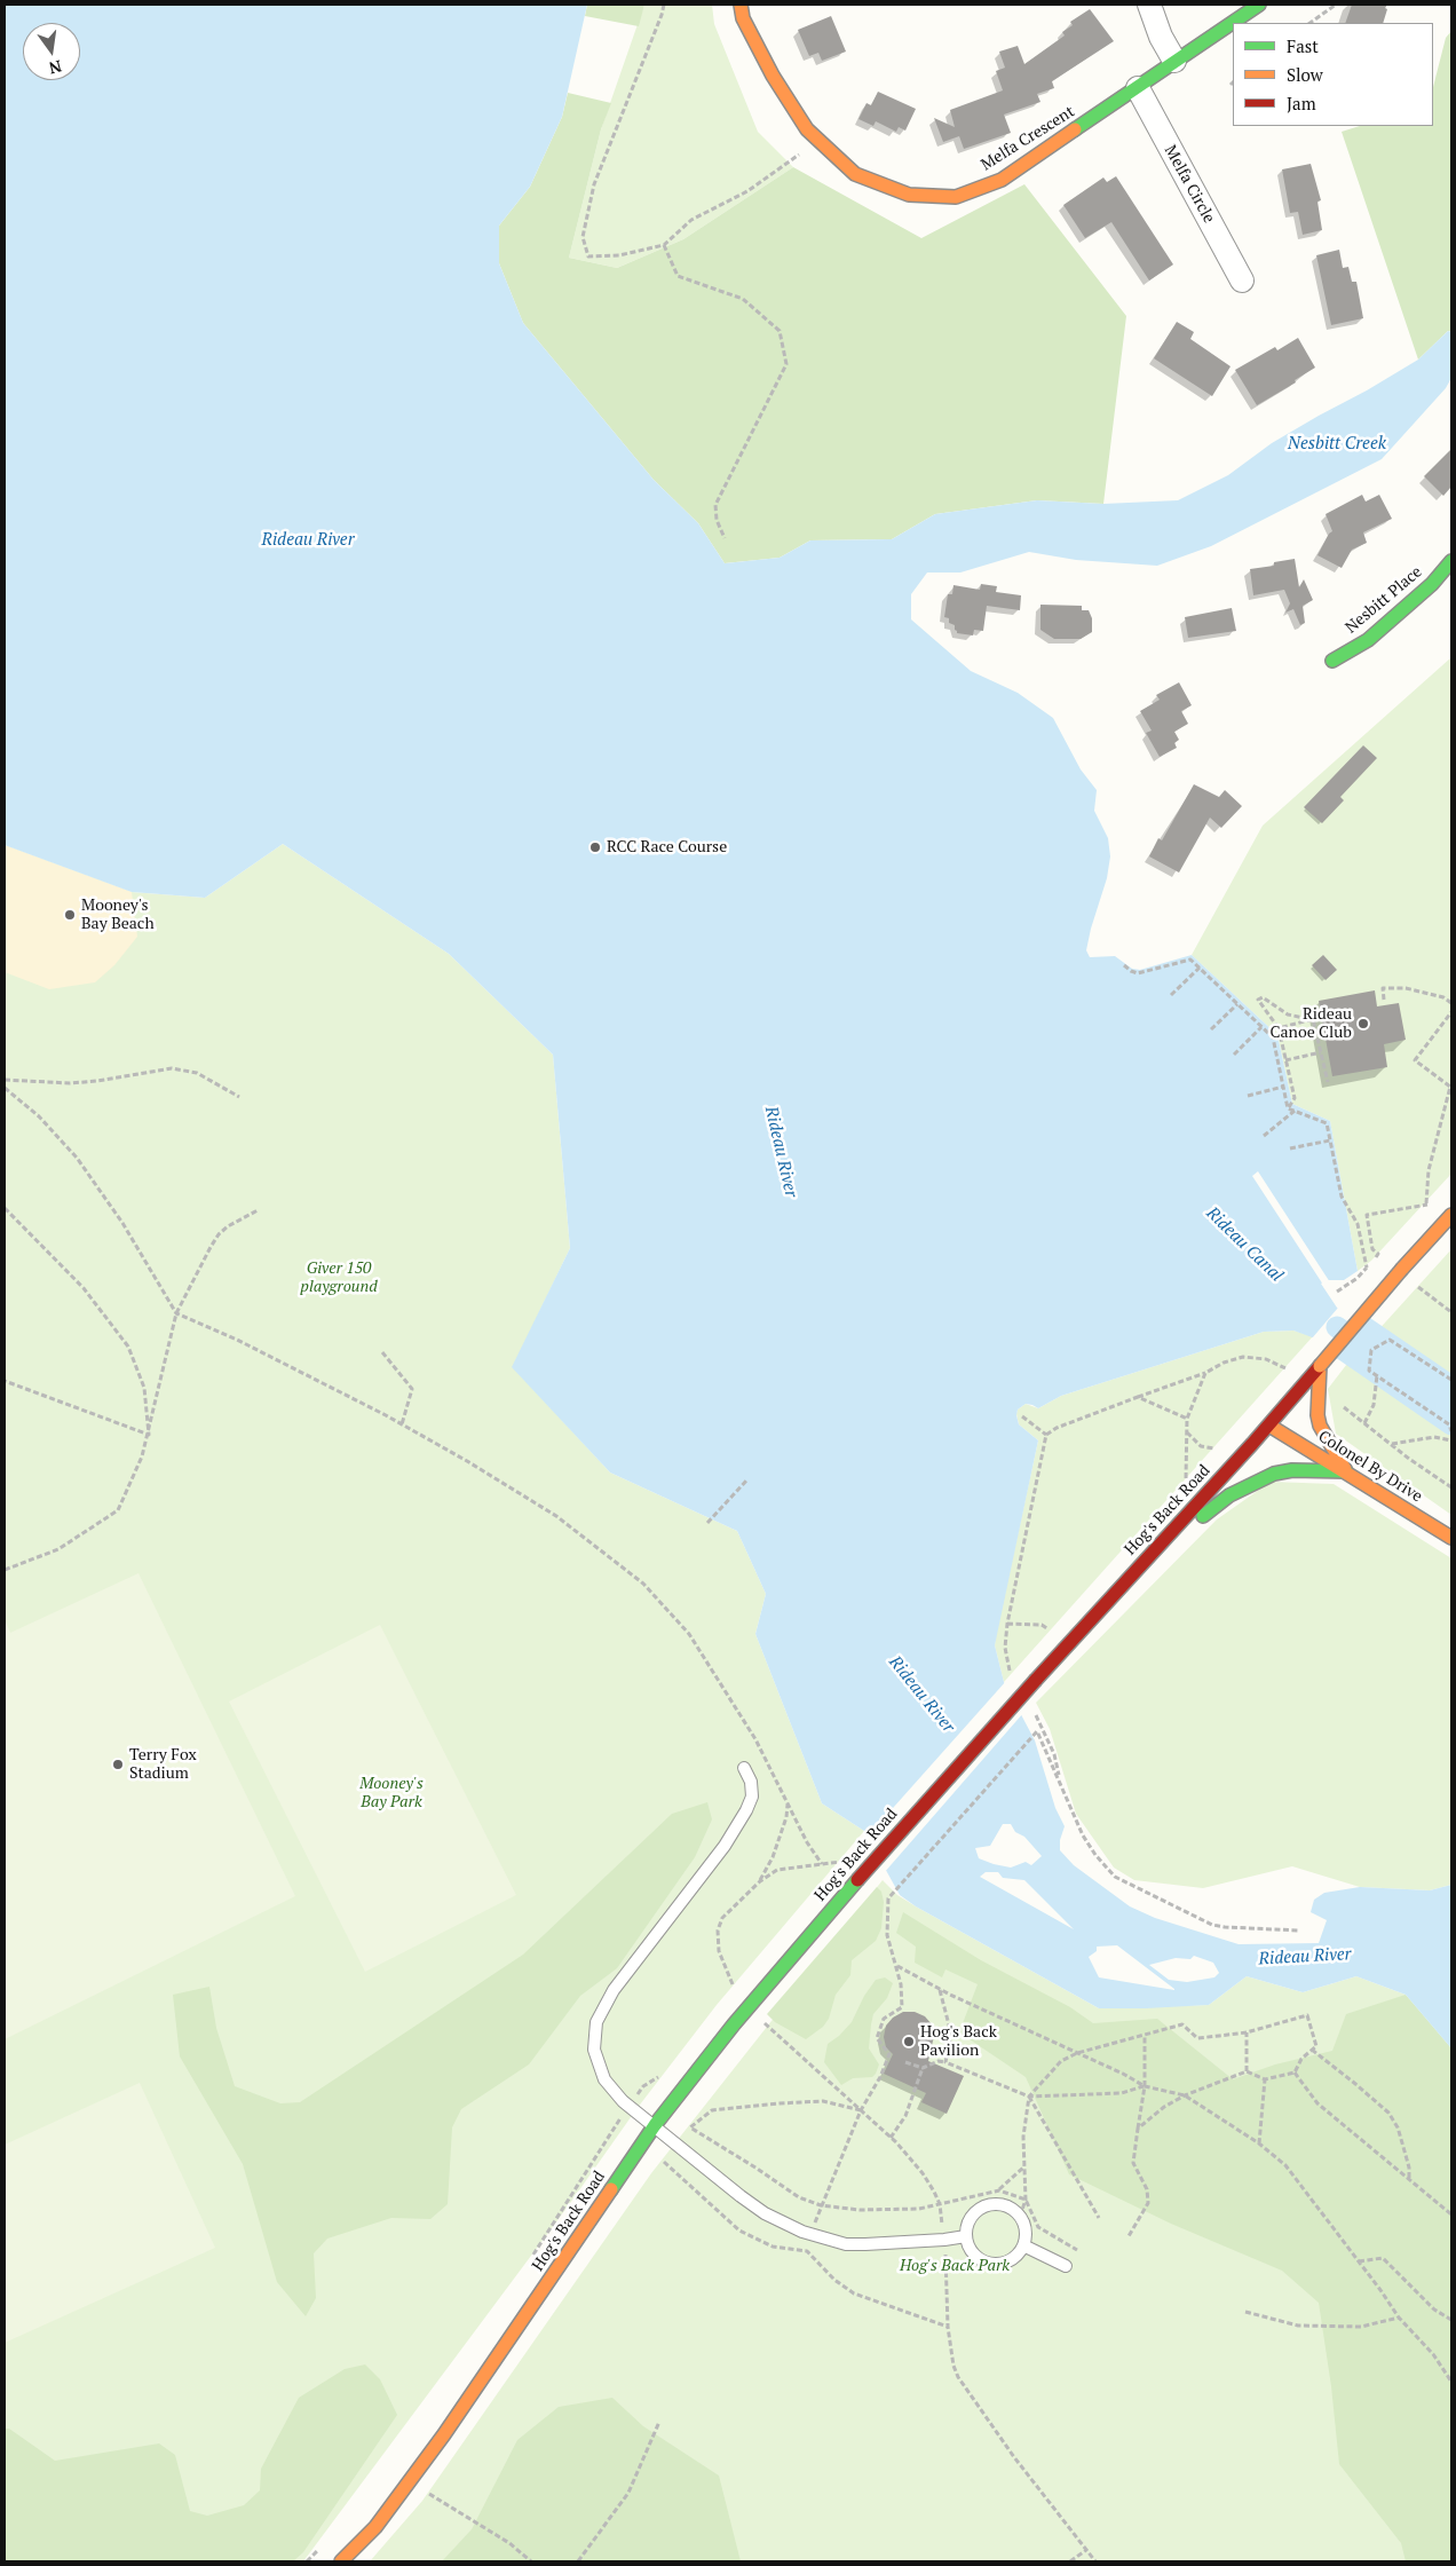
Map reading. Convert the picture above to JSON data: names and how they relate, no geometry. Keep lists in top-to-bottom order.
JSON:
{
  "streets": {
    "main road": [
      "Melfa Crescent",
      "Nesbitt Place",
      "Colonel By Drive",
      "Hog's Back Road"
    ],
    "street": ["Melfa Circle"]
  },
  "crossings": [
    ["Melfa Crescent", "Melfa Circle"],
    ["Colonel By Drive", "Hog's Back Road"]
  ],
  "water": ["Nesbitt Creek", "Rideau River", "Rideau Canal"],
  "parks": ["Giver 150 playground", "Mooney's Bay Park", "Hog's Back Park"],
  "places": [
    "RCC Race Course",
    "Mooney's Bay Beach",
    "Rideau Canoe Club",
    "Terry Fox Stadium",
    "Hog's Back Pavilion"
  ],
  "legend": ["Fast", "Slow", "Jam"],
  "north": "bottom"
}
